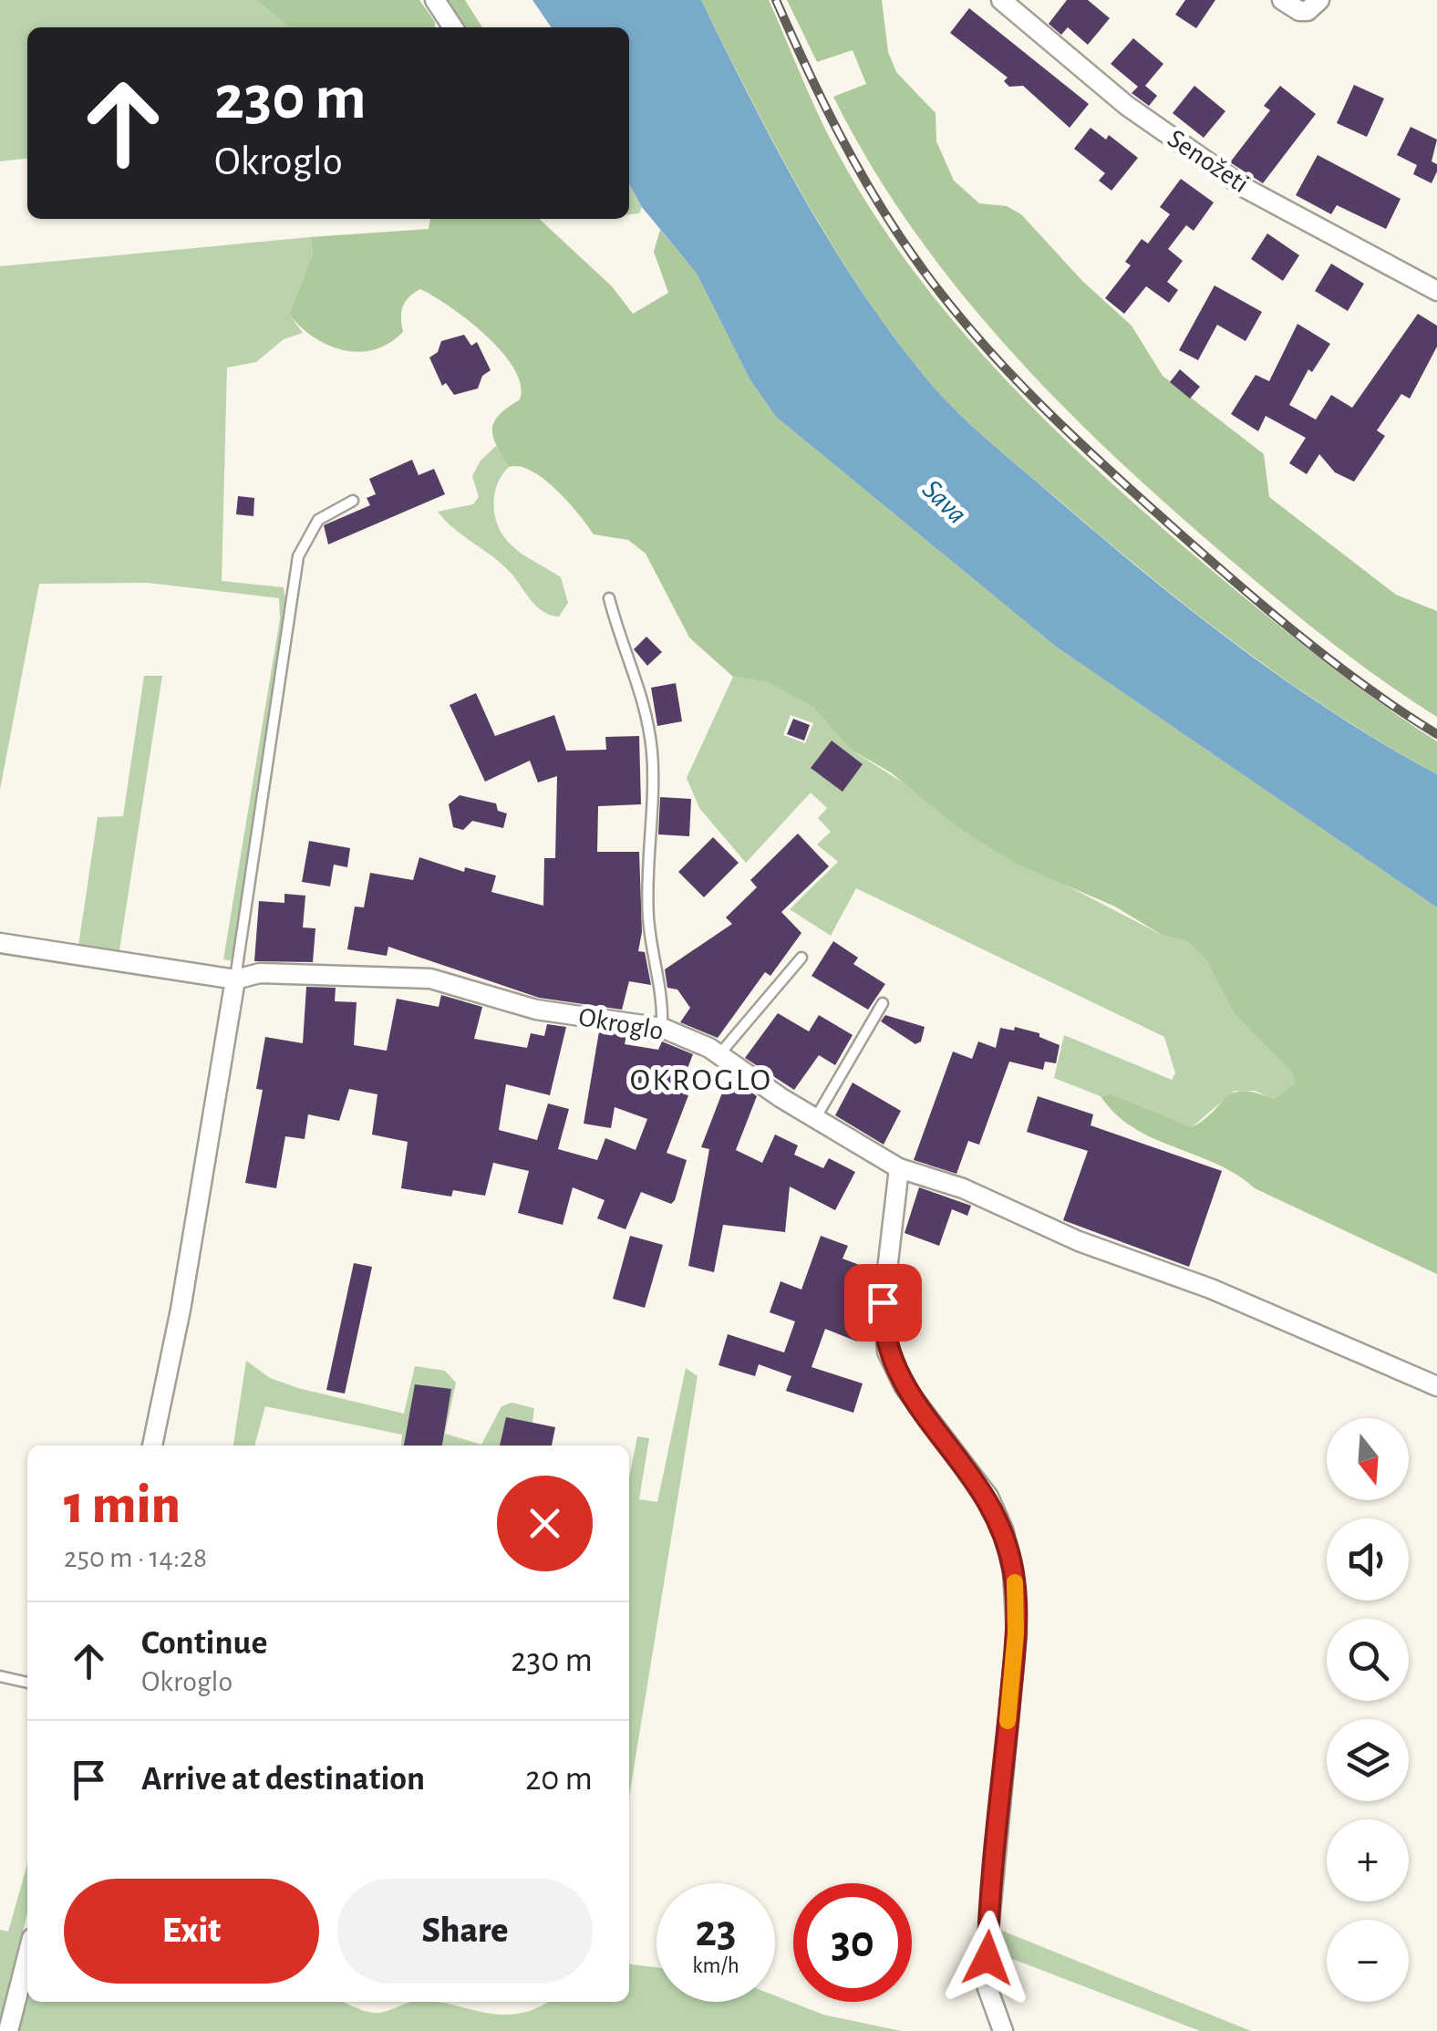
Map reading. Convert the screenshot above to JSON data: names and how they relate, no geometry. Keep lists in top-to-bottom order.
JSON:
{
  "streets": {
    "street": ["Senožeti", "Okroglo"]
  },
  "districts": ["OKROGLO"],
  "water": ["Sava"],
  "north": "bottom",
  "page": {
    "turn": ["230 m", "Okroglo"],
    "map_buttons": ["+", "−"],
    "heading": ["1 min", "250 m · 14:28"],
    "list": [
      {
        "name": "Continue",
        "note": "Okroglo",
        "value": "230 m"
      },
      {
        "name": "Arrive at destination",
        "value": "20 m"
      }
    ],
    "buttons": ["Exit", "Share"],
    "speed": "23 km/h",
    "limit": "30"
  }
}
